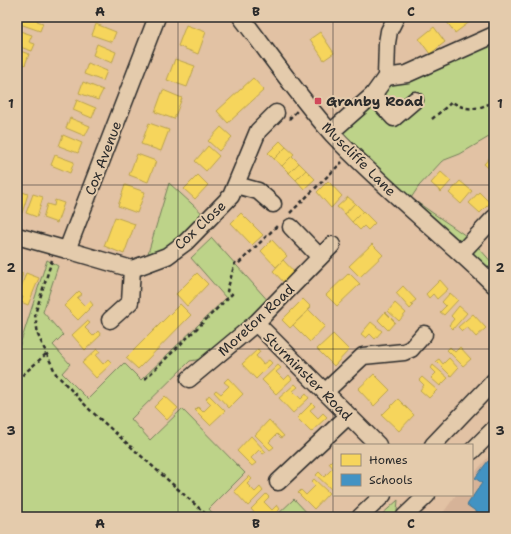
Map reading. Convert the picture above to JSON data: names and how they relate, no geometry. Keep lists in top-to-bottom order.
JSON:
{
  "streets": {
    "street": [
      "Cox Avenue",
      "Muscliffe Lane",
      "Cox Close",
      "Moreton Road",
      "Sturminster Road"
    ]
  },
  "crossings": [
    ["Moreton Road", "Sturminster Road"]
  ],
  "places": {
    "transit": ["Granby Road"]
  },
  "legend": ["Homes", "Schools"],
  "grid": {
    "columns": ["A", "B", "C"],
    "rows": ["1", "2", "3"]
  }
}
